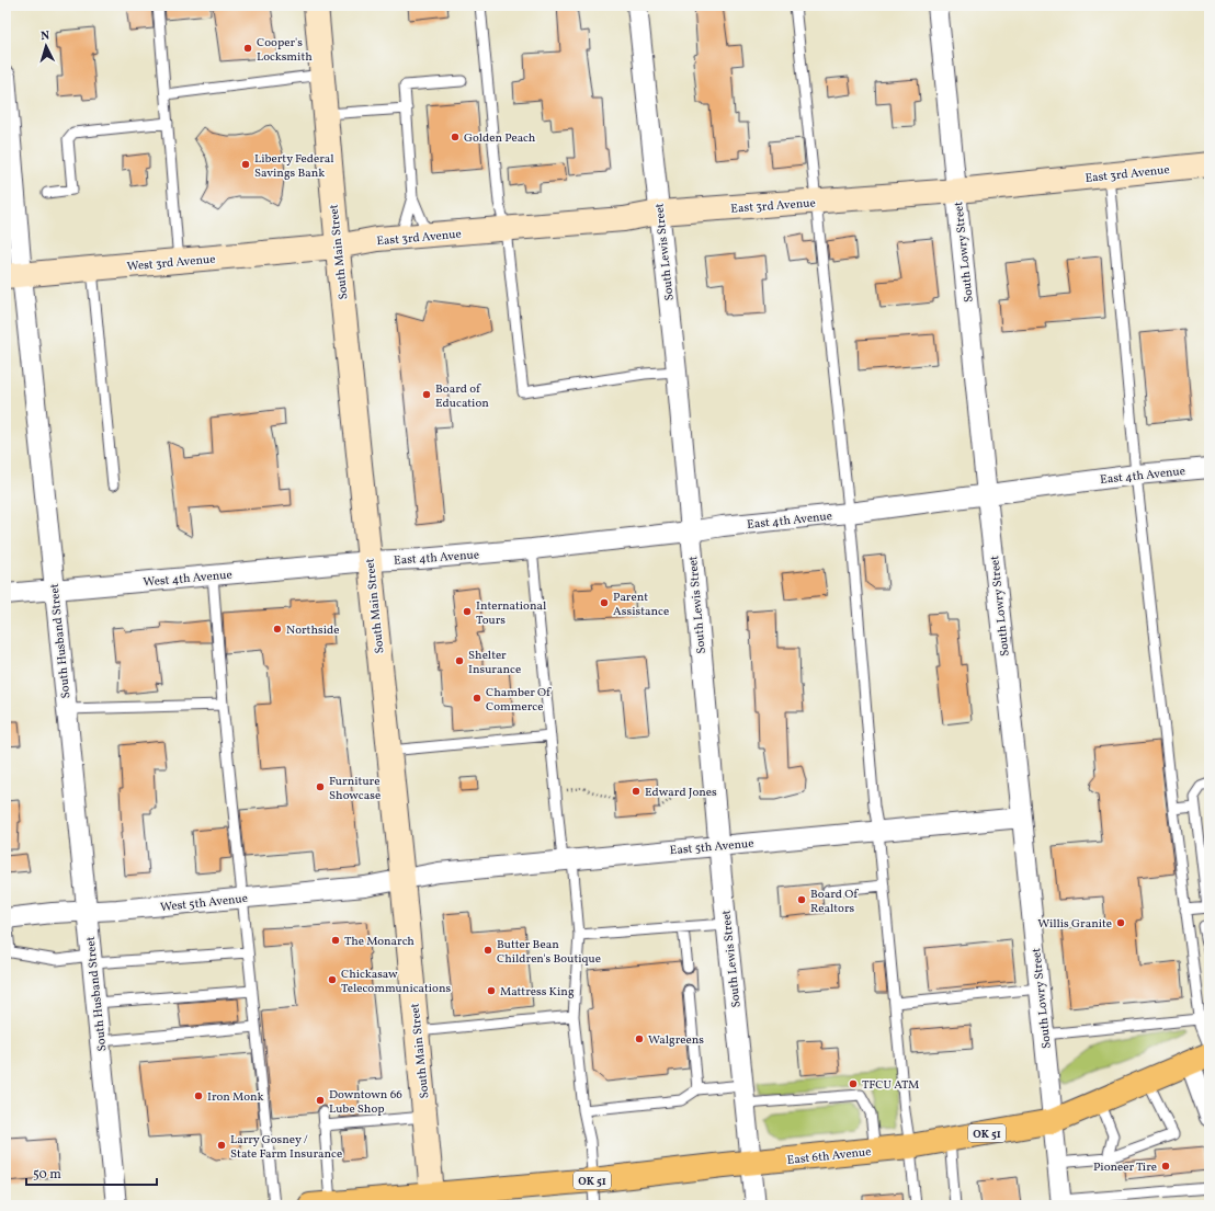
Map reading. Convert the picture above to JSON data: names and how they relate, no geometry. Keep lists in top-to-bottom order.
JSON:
{
  "streets": {
    "highway": ["OK 51", "East 6th Avenue"],
    "street": [
      "East 3rd Avenue",
      "South Main Street",
      "South Lewis Street",
      "South Lowry Street",
      "West 3rd Avenue",
      "East 4th Avenue",
      "West 4th Avenue",
      "South Husband Street",
      "East 5th Avenue",
      "West 5th Avenue"
    ]
  },
  "crossings": [
    ["East 3rd Avenue", "South Main Street"],
    ["East 3rd Avenue", "South Lewis Street"],
    ["East 3rd Avenue", "South Lowry Street"],
    ["East 3rd Avenue", "West 3rd Avenue"],
    ["South Main Street", "West 3rd Avenue"],
    ["South Main Street", "East 4th Avenue"],
    ["South Main Street", "West 4th Avenue"],
    ["South Main Street", "East 5th Avenue"],
    ["South Main Street", "West 5th Avenue"],
    ["South Main Street", "OK 51"],
    ["South Main Street", "East 6th Avenue"],
    ["South Lewis Street", "East 4th Avenue"],
    ["South Lewis Street", "East 5th Avenue"],
    ["South Lewis Street", "East 6th Avenue"],
    ["South Lowry Street", "East 4th Avenue"],
    ["South Lowry Street", "East 5th Avenue"],
    ["South Lowry Street", "East 6th Avenue"],
    ["West 3rd Avenue", "South Husband Street"],
    ["East 4th Avenue", "West 4th Avenue"],
    ["West 4th Avenue", "South Husband Street"],
    ["South Husband Street", "West 5th Avenue"],
    ["East 5th Avenue", "West 5th Avenue"],
    ["OK 51", "East 6th Avenue"]
  ],
  "places": [
    "Cooper's Locksmith",
    "Golden Peach",
    "Liberty Federal Savings Bank",
    "Board of Education",
    "Parent Assistance",
    "International Tours",
    "Northside",
    "Shelter Insurance",
    "Chamber Of Commerce",
    "Furniture Showcase",
    "Edward Jones",
    "Board Of Realtors",
    "Willis Granite",
    "The Monarch",
    "Butter Bean Children's Boutique",
    "Chickasaw Telecommunications",
    "Mattress King",
    "Walgreens",
    "TFCU ATM",
    "Iron Monk",
    "Downtown 66 Lube Shop",
    "Larry Gosney / State Farm Insurance",
    "Pioneer Tire"
  ],
  "scale_bar": "50 m",
  "north": "top"
}
